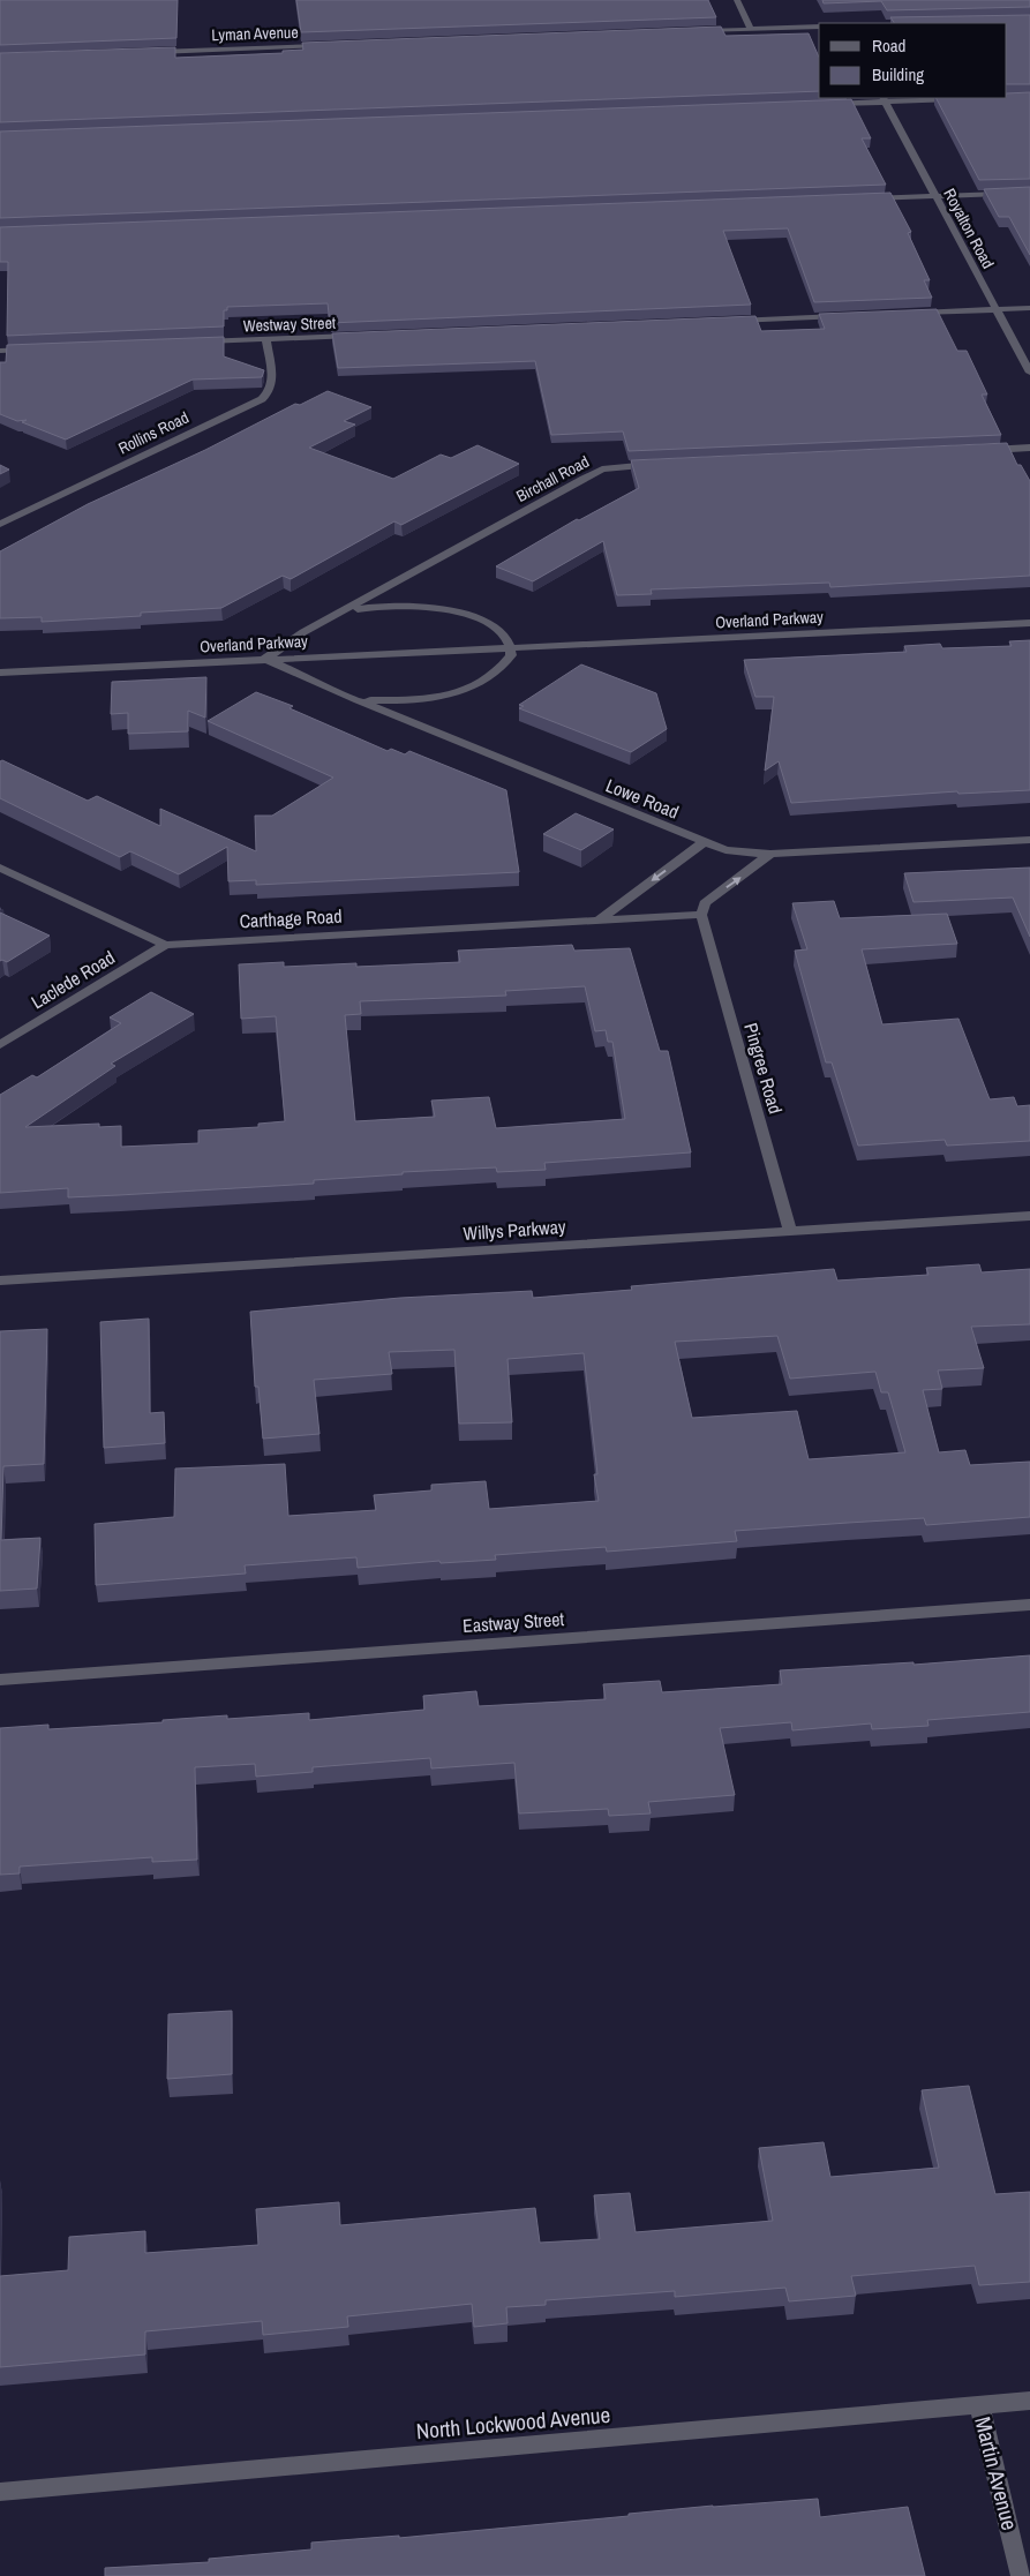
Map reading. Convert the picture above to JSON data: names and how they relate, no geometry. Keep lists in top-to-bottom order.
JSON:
{
  "streets": {
    "street": [
      "Lyman Avenue",
      "Royalton Road",
      "Westway Street",
      "Rollins Road",
      "Birchall Road",
      "Overland Parkway",
      "Lowe Road",
      "Carthage Road",
      "Laclede Road",
      "Pingree Road",
      "Willys Parkway",
      "Eastway Street",
      "North Lockwood Avenue",
      "Martin Avenue"
    ]
  },
  "crossings": [
    ["Westway Street", "Rollins Road"],
    ["Birchall Road", "Overland Parkway"],
    ["Birchall Road", "Lowe Road"],
    ["Overland Parkway", "Lowe Road"],
    ["Carthage Road", "Laclede Road"],
    ["Pingree Road", "Willys Parkway"],
    ["North Lockwood Avenue", "Martin Avenue"]
  ],
  "legend": ["Road", "Building"]
}
